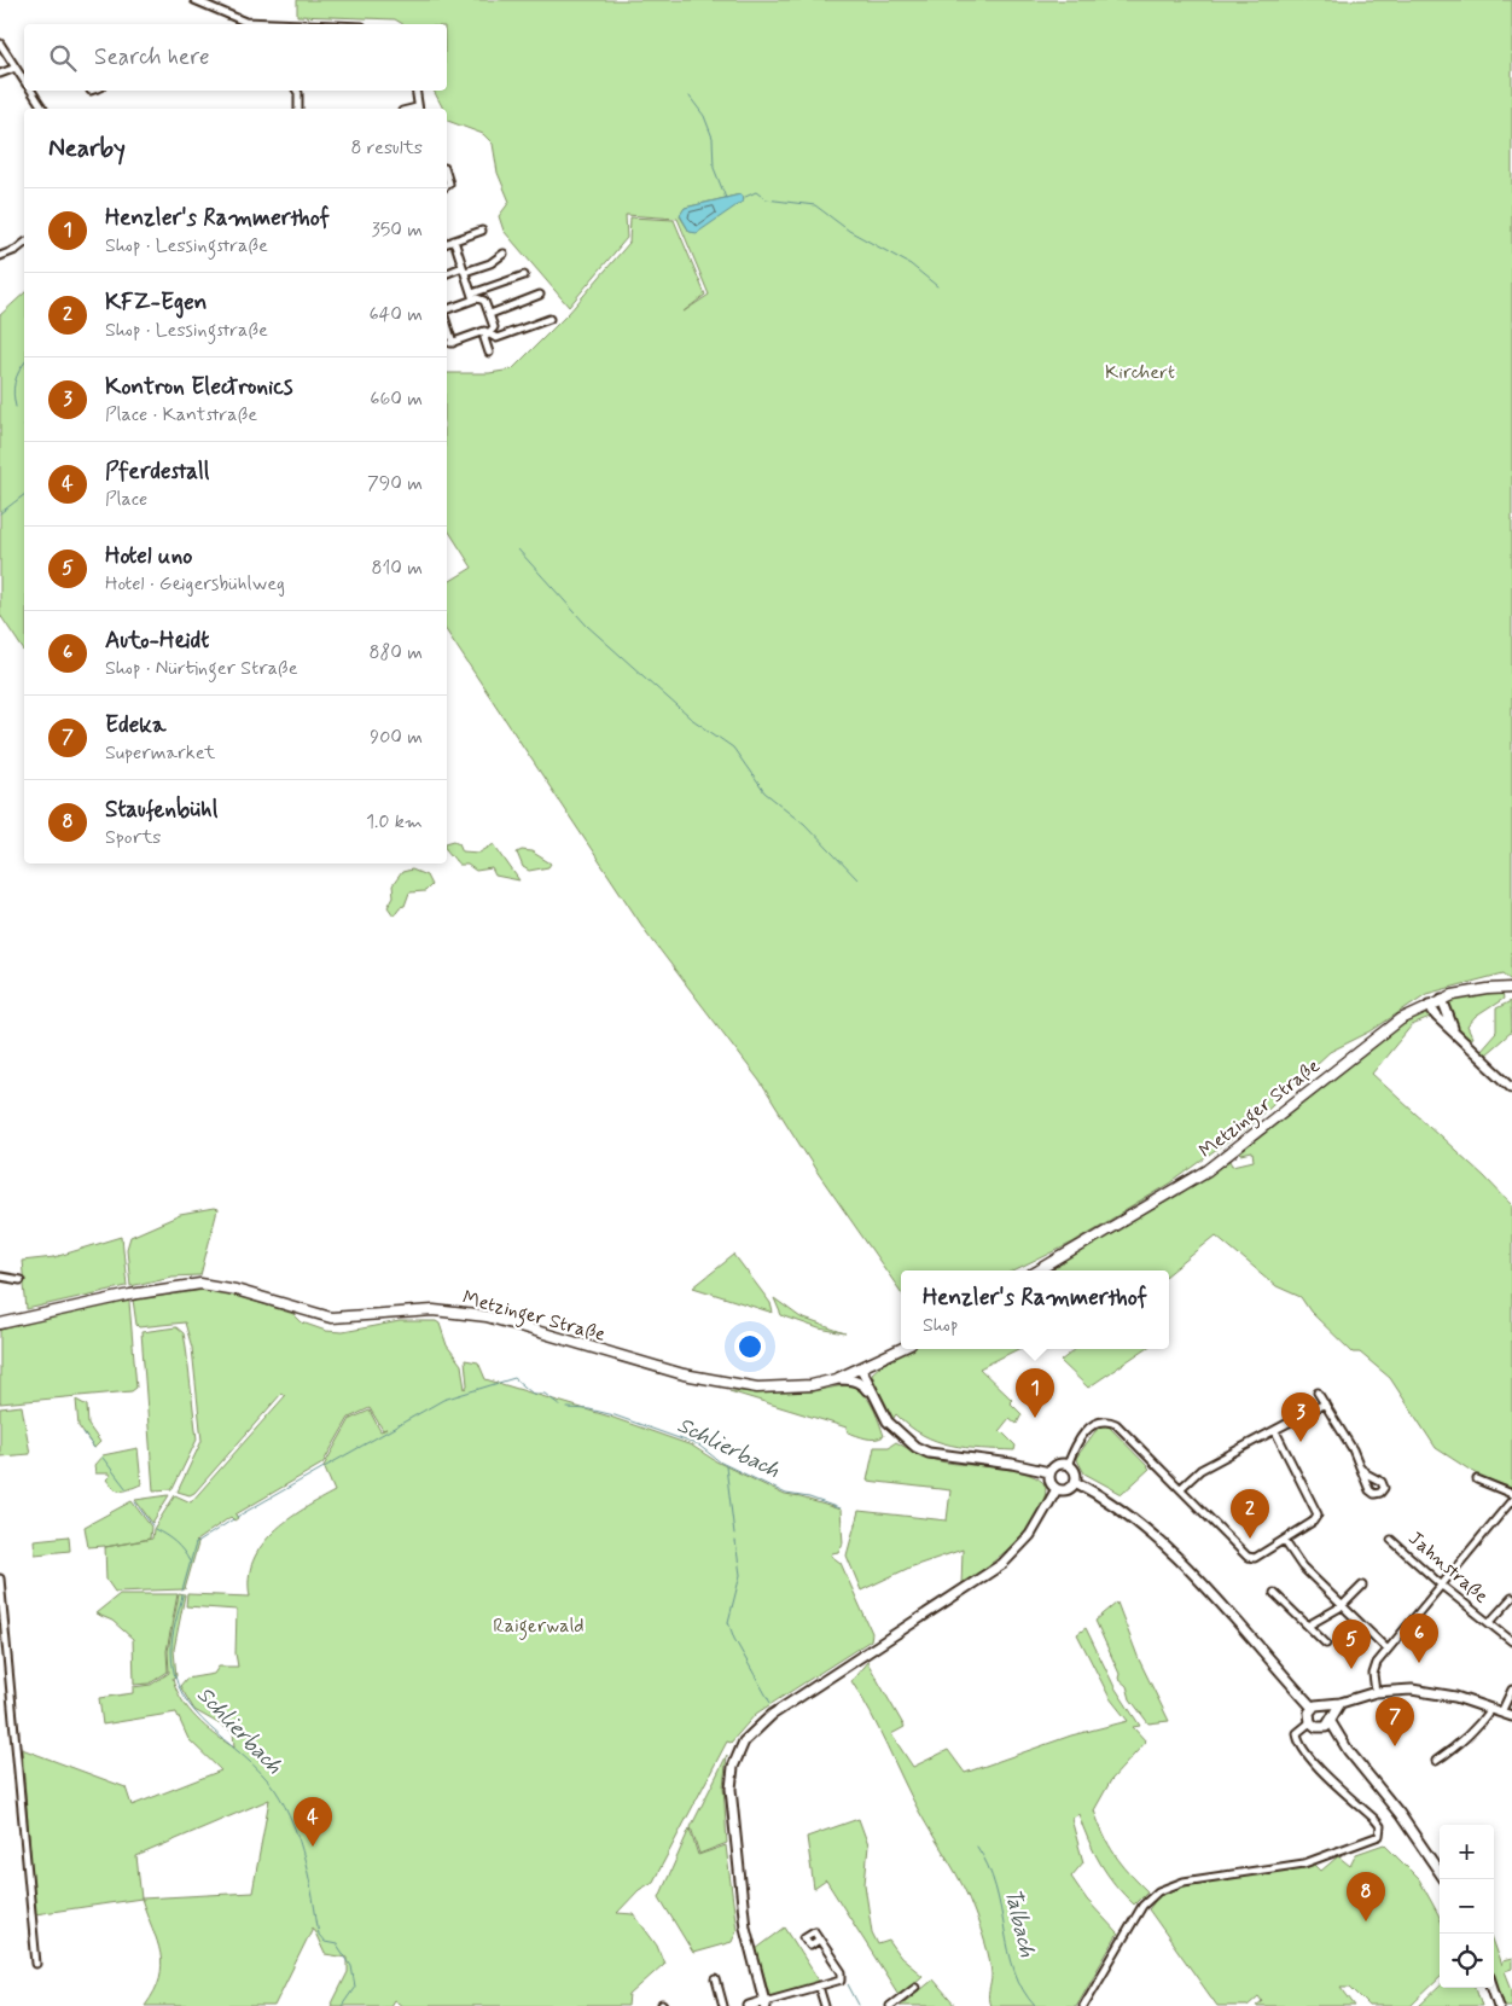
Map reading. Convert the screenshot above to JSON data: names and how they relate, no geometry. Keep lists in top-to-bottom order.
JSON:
{
  "streets": {
    "main road": ["Metzinger Straße"],
    "street": ["Jahnstraße"]
  },
  "water": ["Schlierbach", "Talbach"],
  "parks": ["Kirchert", "Raigerwald"],
  "page": {
    "search": "Search here",
    "heading": ["Nearby", "8 results"],
    "list": [
      {
        "mark": "1",
        "name": "Henzler's Rammerthof",
        "note": "Shop · Lessingstraße",
        "value": "350 m"
      },
      {
        "mark": "2",
        "name": "KFZ-Egen",
        "note": "Shop · Lessingstraße",
        "value": "640 m"
      },
      {
        "mark": "3",
        "name": "Kontron Electronics",
        "note": "Place · Kantstraße",
        "value": "660 m"
      },
      {
        "mark": "4",
        "name": "Pferdestall",
        "note": "Place",
        "value": "790 m"
      },
      {
        "mark": "5",
        "name": "Hotel uno",
        "note": "Hotel · Geigersbühlweg",
        "value": "810 m"
      },
      {
        "mark": "6",
        "name": "Auto-Heidt",
        "note": "Shop · Nürtinger Straße",
        "value": "880 m"
      },
      {
        "mark": "7",
        "name": "Edeka",
        "note": "Supermarket",
        "value": "900 m"
      },
      {
        "mark": "8",
        "name": "Staufenbühl",
        "note": "Sports",
        "value": "1.0 km"
      }
    ],
    "popup": ["Henzler's Rammerthof", "Shop"],
    "pins": [
      "1",
      "3",
      "2",
      "6",
      "5",
      "7",
      "4",
      "8"
    ],
    "map_buttons": ["+", "−"]
  }
}
